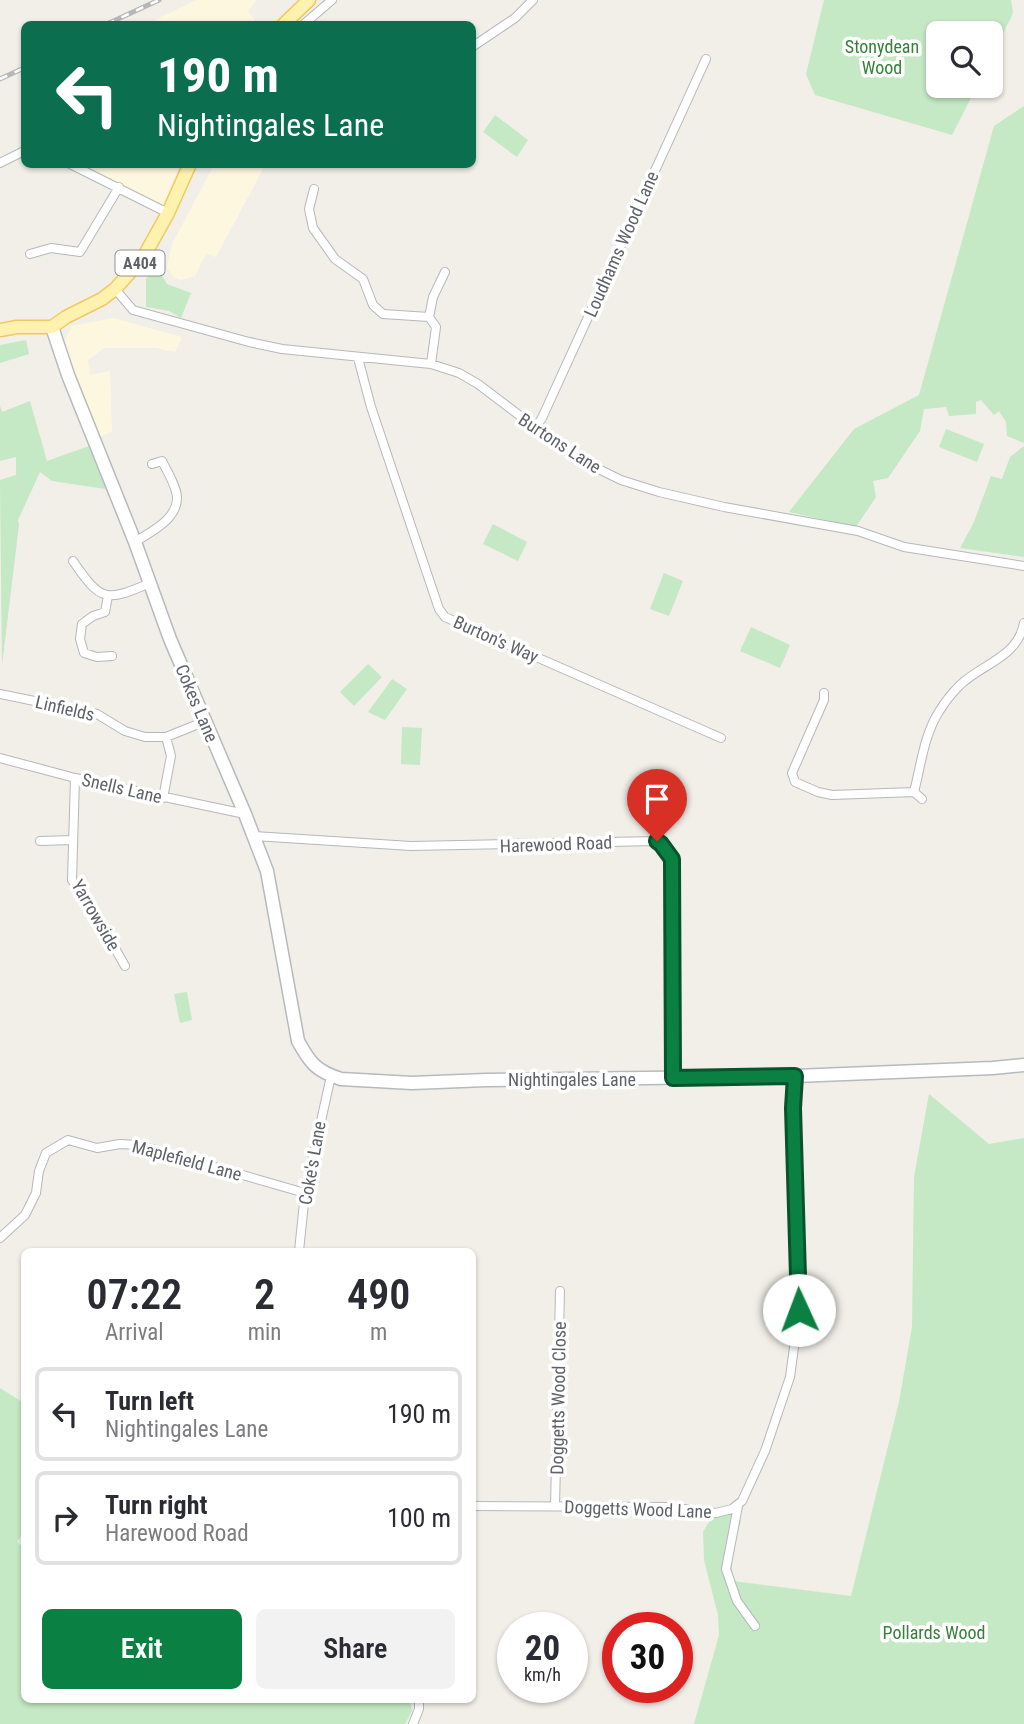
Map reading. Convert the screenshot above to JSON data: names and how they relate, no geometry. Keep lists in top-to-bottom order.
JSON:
{
  "streets": {
    "main road": ["A404", "Cokes Lane", "Nightingales Lane"],
    "street": [
      "Loudhams Wood Lane",
      "Burtons Lane",
      "Burton's Way",
      "Linfields",
      "Snells Lane",
      "Harewood Road",
      "Yarrowside",
      "Maplefield Lane",
      "Coke's Lane",
      "Doggetts Wood Close",
      "Doggetts Wood Lane"
    ]
  },
  "crossings": [
    ["Loudhams Wood Lane", "Burtons Lane"],
    ["A404", "Burtons Lane"],
    ["A404", "Cokes Lane"],
    ["Burtons Lane", "Burton's Way"],
    ["Cokes Lane", "Linfields"],
    ["Cokes Lane", "Snells Lane"],
    ["Cokes Lane", "Harewood Road"],
    ["Cokes Lane", "Nightingales Lane"],
    ["Cokes Lane", "Coke's Lane"],
    ["Snells Lane", "Yarrowside"],
    ["Harewood Road", "Nightingales Lane"],
    ["Nightingales Lane", "Coke's Lane"],
    ["Nightingales Lane", "Doggetts Wood Lane"],
    ["Maplefield Lane", "Coke's Lane"],
    ["Doggetts Wood Close", "Doggetts Wood Lane"]
  ],
  "parks": ["Stonydean Wood", "Pollards Wood"],
  "page": {
    "turn": ["190 m", "Nightingales Lane"],
    "eta": [
      "07:22",
      "Arrival",
      "2",
      "min",
      "490",
      "m"
    ],
    "list": [
      {
        "name": "Turn left",
        "note": "Nightingales Lane",
        "value": "190 m"
      },
      {
        "name": "Turn right",
        "note": "Harewood Road",
        "value": "100 m"
      }
    ],
    "buttons": ["Exit", "Share"],
    "speed": "20 km/h",
    "limit": "30"
  }
}
